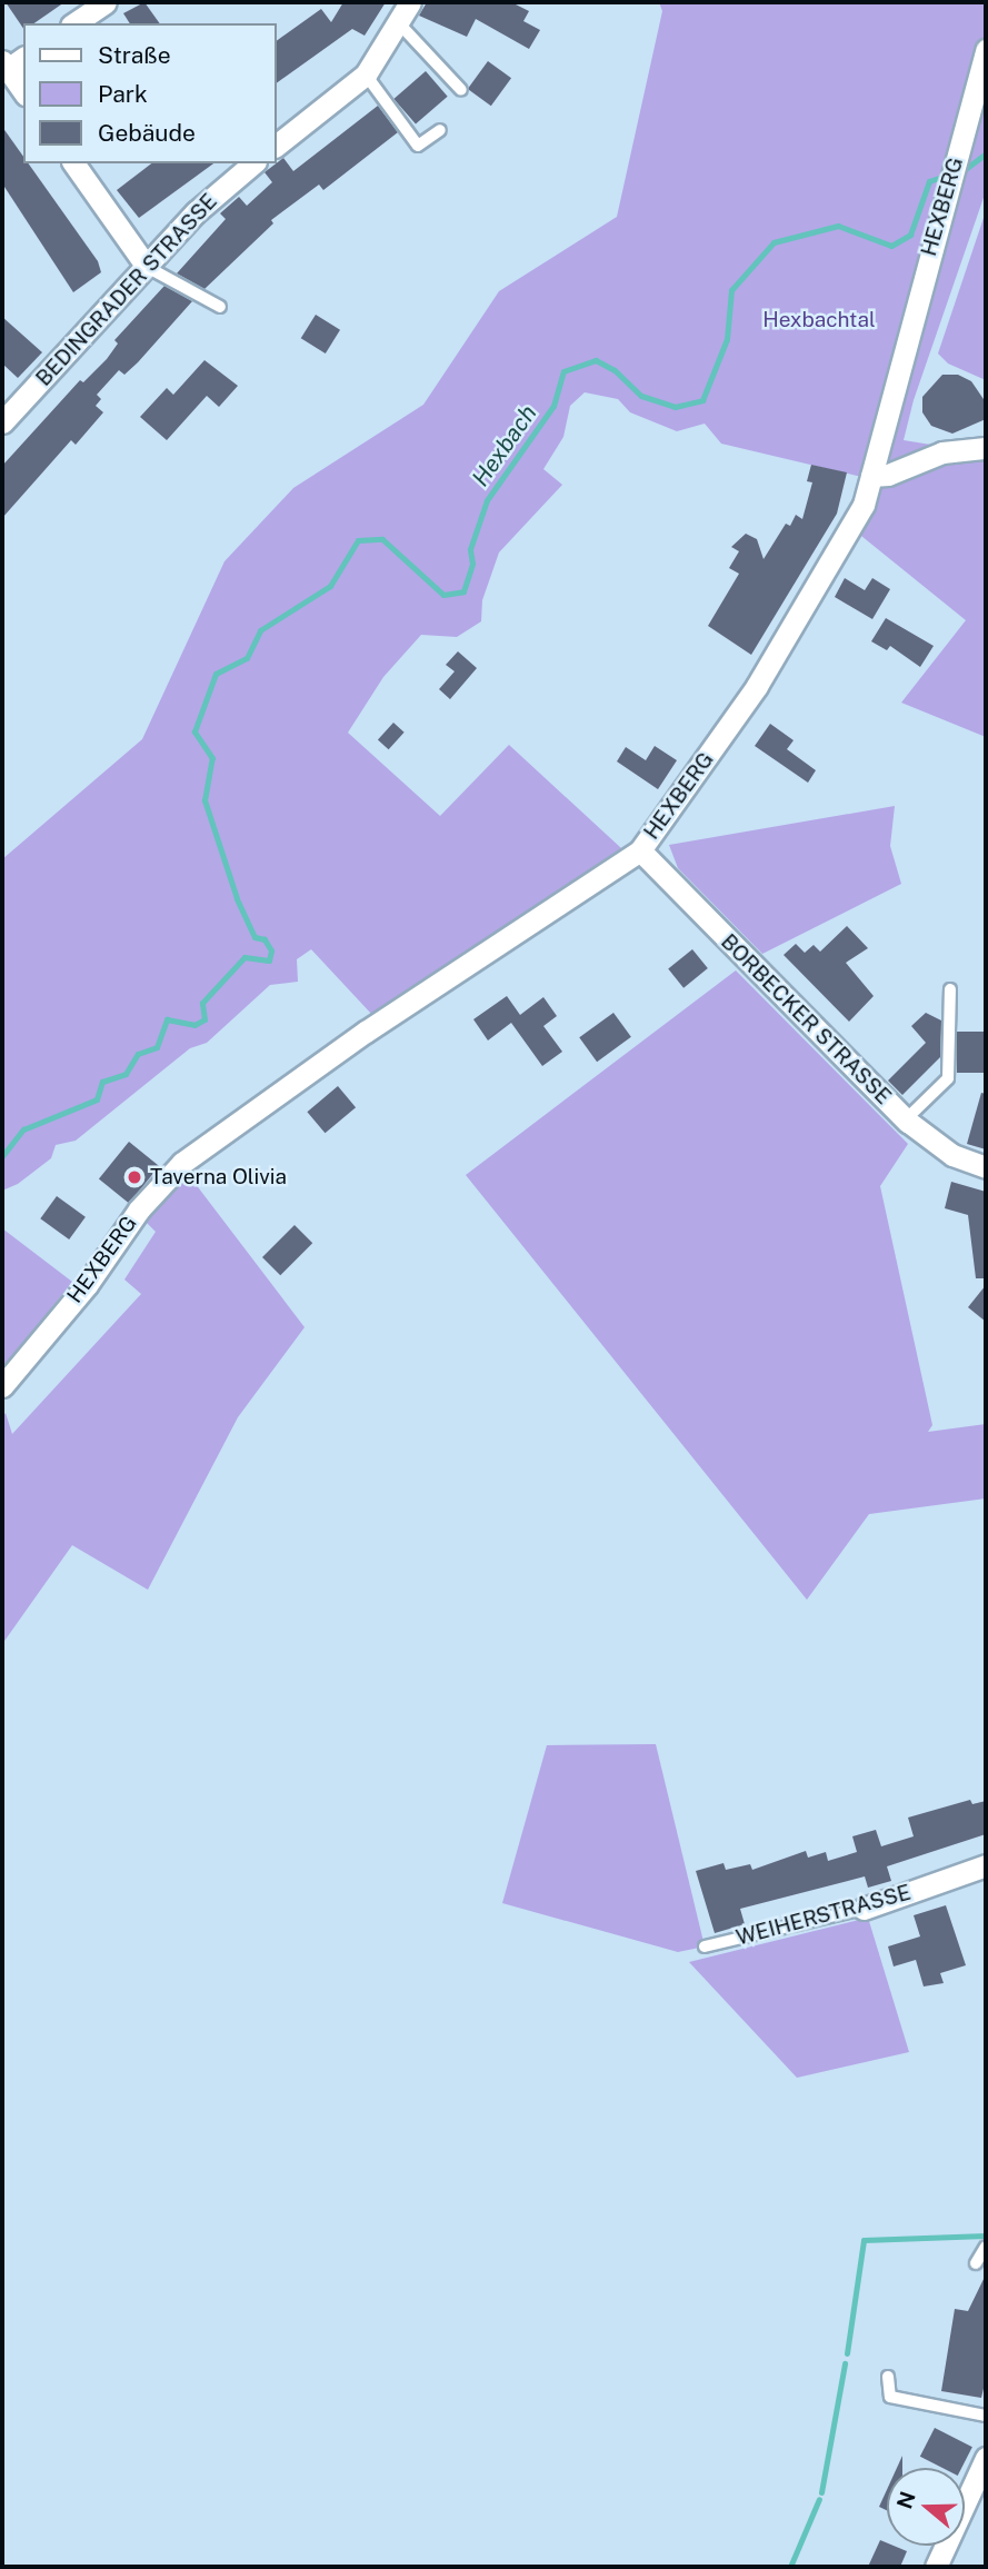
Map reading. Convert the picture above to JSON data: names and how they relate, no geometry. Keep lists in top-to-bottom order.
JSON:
{
  "streets": {
    "street": [
      "HEXBERG",
      "BEDINGRADER STRASSE",
      "BORBECKER STRASSE",
      "WEIHERSTRASSE"
    ]
  },
  "crossings": [
    ["HEXBERG", "BORBECKER STRASSE"]
  ],
  "water": ["Hexbach"],
  "parks": ["Hexbachtal"],
  "places": ["Taverna Olivia"],
  "legend": ["Straße", "Park", "Gebäude"],
  "north": "left"
}
